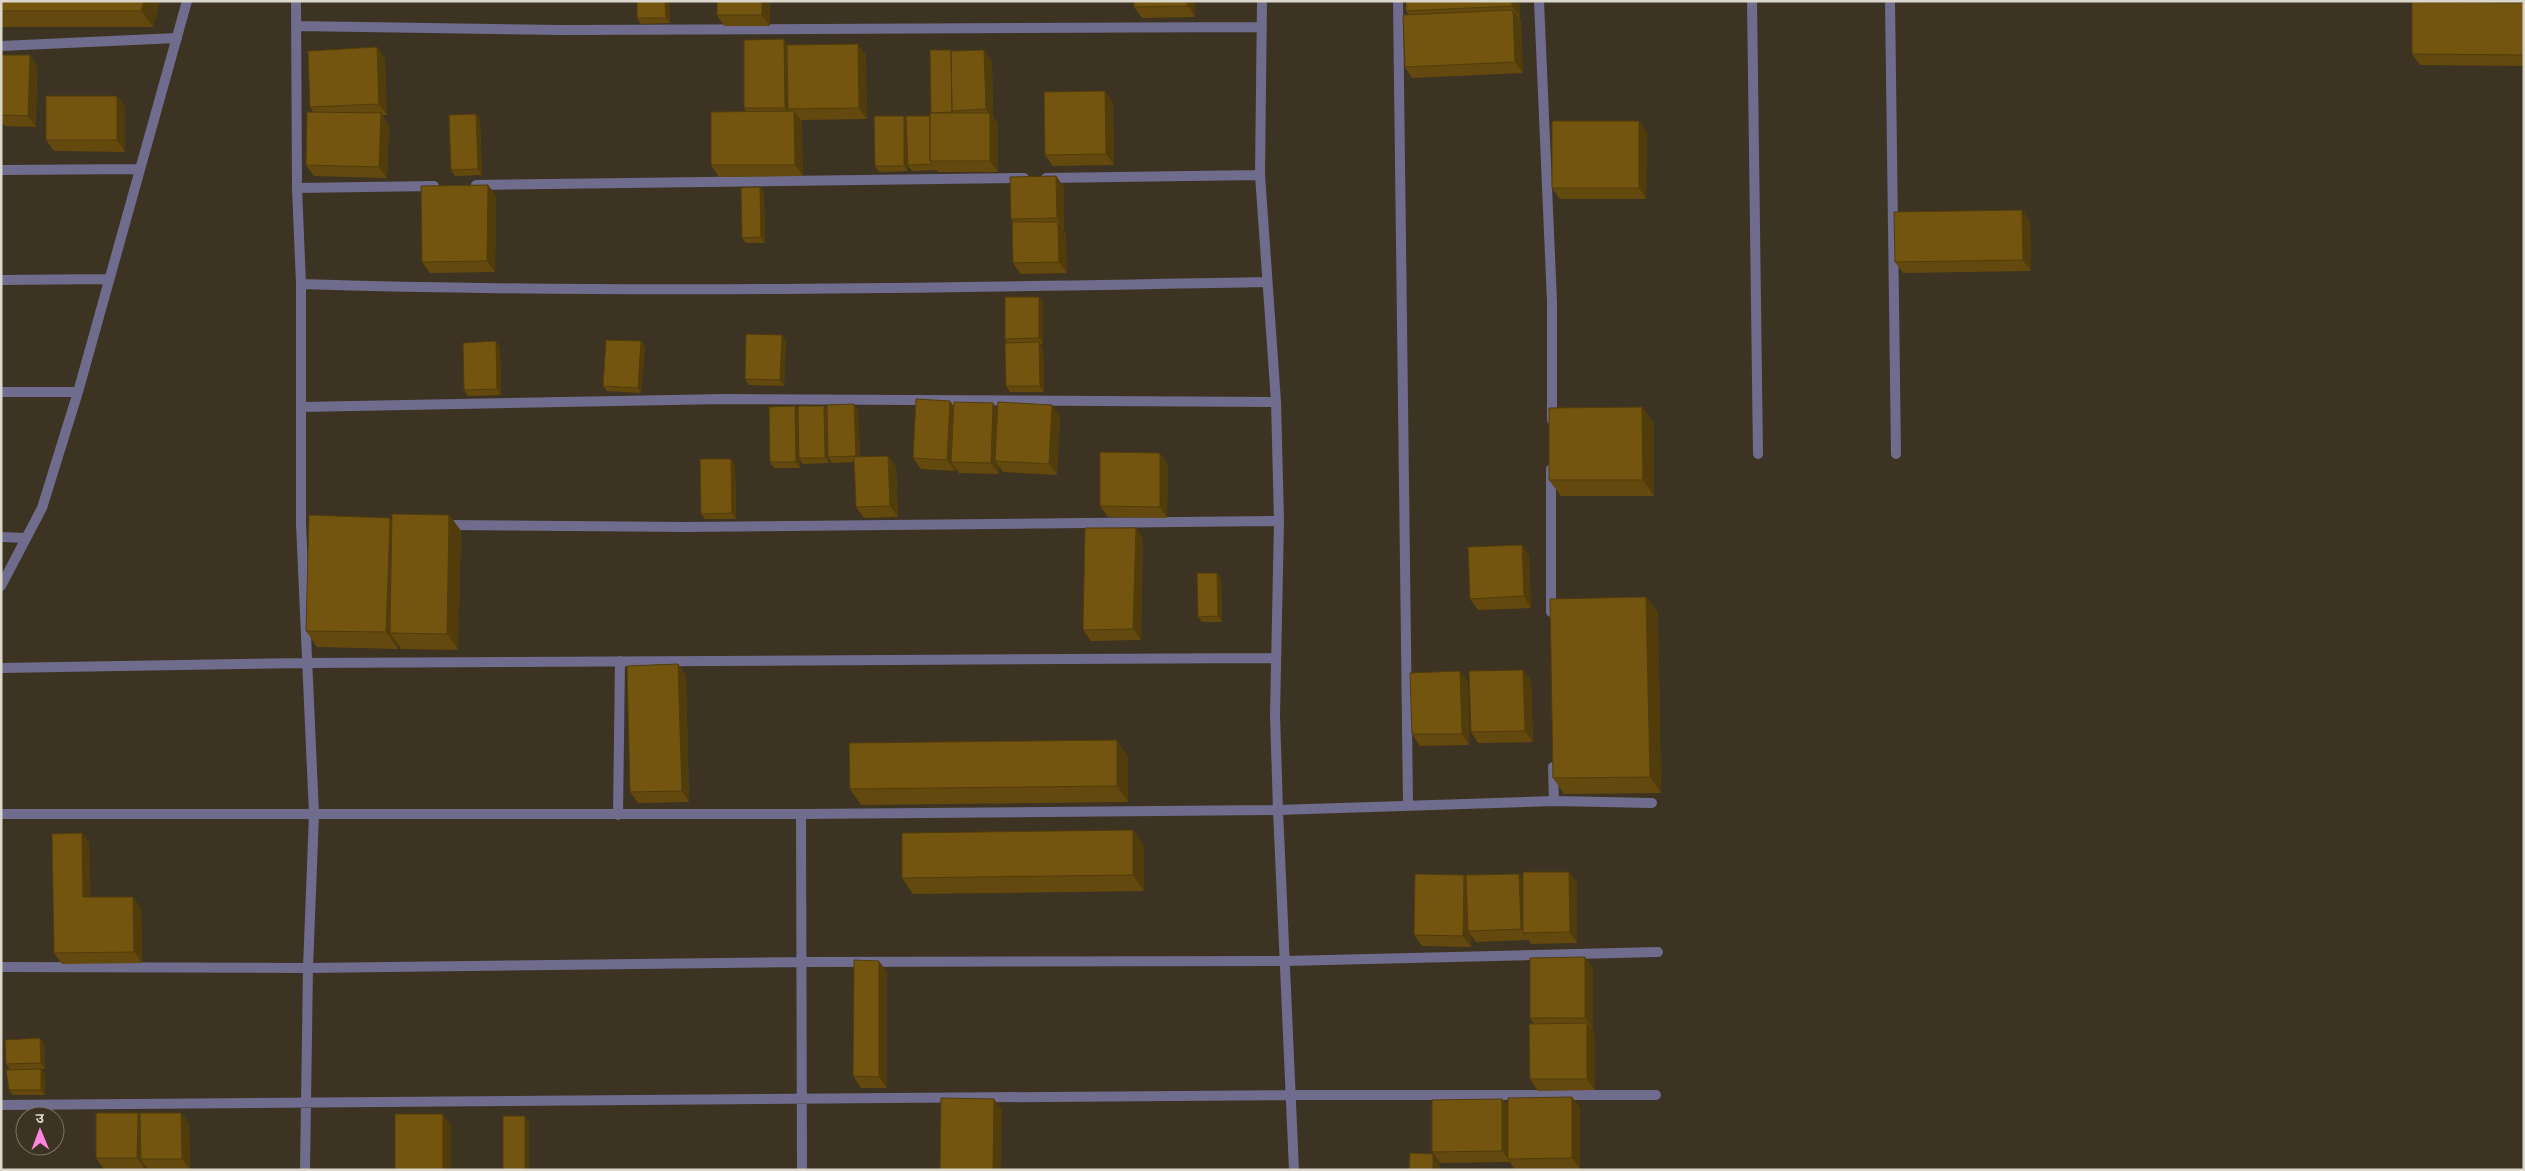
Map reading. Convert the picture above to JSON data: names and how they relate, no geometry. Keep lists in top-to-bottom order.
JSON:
{
  "north": "top"
}
